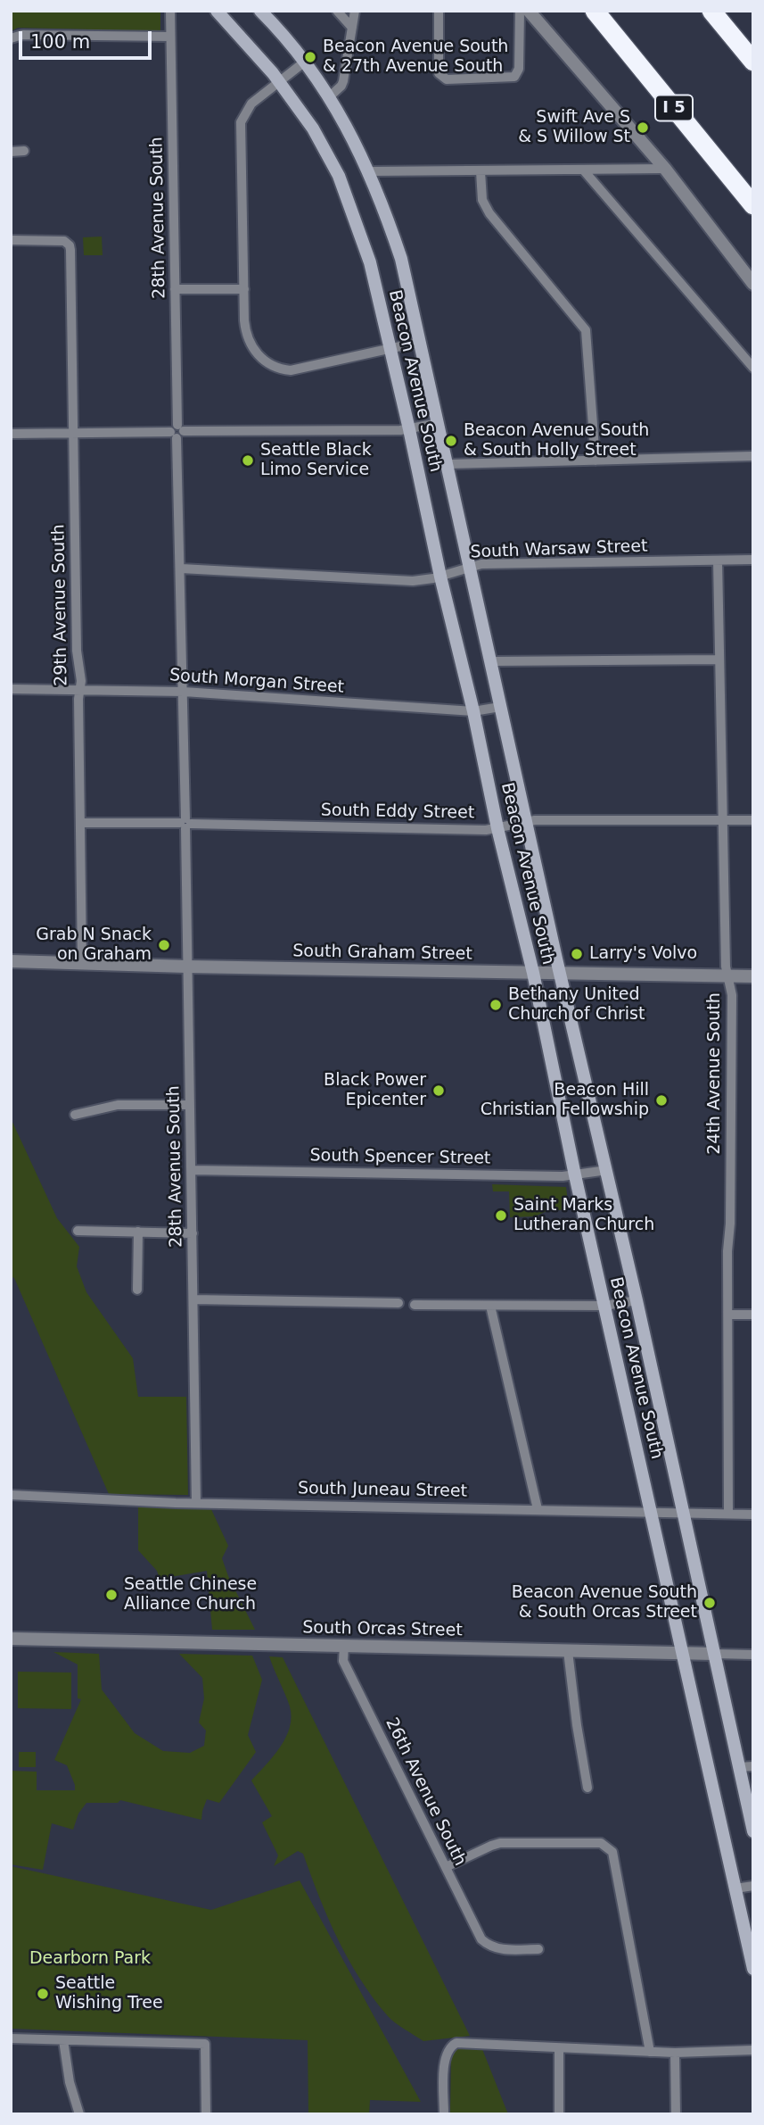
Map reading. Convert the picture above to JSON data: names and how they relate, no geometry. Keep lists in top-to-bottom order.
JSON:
{
  "streets": {
    "highway": ["I 5"],
    "main road": ["Beacon Avenue South"],
    "street": [
      "28th Avenue South",
      "South Warsaw Street",
      "29th Avenue South",
      "South Morgan Street",
      "South Eddy Street",
      "South Graham Street",
      "24th Avenue South",
      "South Spencer Street",
      "South Juneau Street",
      "South Orcas Street",
      "26th Avenue South"
    ]
  },
  "crossings": [
    ["28th Avenue South", "South Warsaw Street"],
    ["28th Avenue South", "South Morgan Street"],
    ["28th Avenue South", "South Eddy Street"],
    ["28th Avenue South", "South Graham Street"],
    ["28th Avenue South", "South Spencer Street"],
    ["28th Avenue South", "South Juneau Street"],
    ["Beacon Avenue South", "South Warsaw Street"],
    ["Beacon Avenue South", "South Morgan Street"],
    ["Beacon Avenue South", "South Eddy Street"],
    ["Beacon Avenue South", "South Graham Street"],
    ["Beacon Avenue South", "South Spencer Street"],
    ["Beacon Avenue South", "South Juneau Street"],
    ["Beacon Avenue South", "South Orcas Street"],
    ["South Warsaw Street", "24th Avenue South"],
    ["29th Avenue South", "South Morgan Street"],
    ["29th Avenue South", "South Eddy Street"],
    ["29th Avenue South", "South Graham Street"],
    ["South Eddy Street", "24th Avenue South"],
    ["South Graham Street", "24th Avenue South"],
    ["24th Avenue South", "South Juneau Street"],
    ["South Orcas Street", "26th Avenue South"]
  ],
  "parks": ["Dearborn Park"],
  "places": [
    "Beacon Avenue South & 27th Avenue South",
    "Swift Ave S & S Willow St",
    "Beacon Avenue South & South Holly Street",
    "Seattle Black Limo Service",
    "Grab N Snack on Graham",
    "Larry's Volvo",
    "Bethany United Church of Christ",
    "Black Power Epicenter",
    "Beacon Hill Christian Fellowship",
    "Saint Marks Lutheran Church",
    "Seattle Chinese Alliance Church",
    "Beacon Avenue South & South Orcas Street",
    "Seattle Wishing Tree"
  ],
  "scale_bar": "100 m"
}
